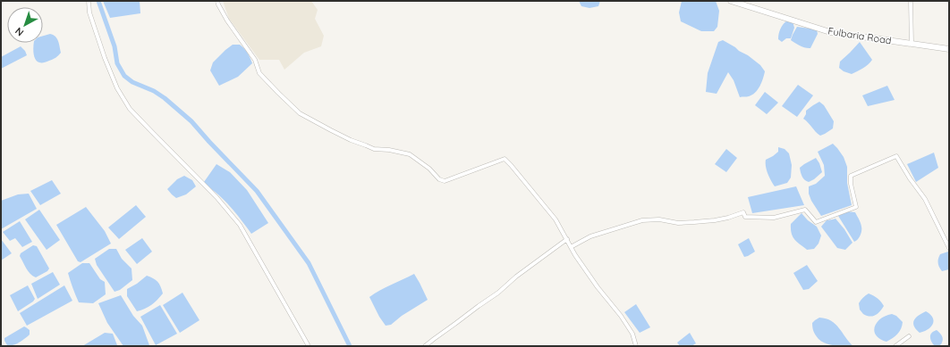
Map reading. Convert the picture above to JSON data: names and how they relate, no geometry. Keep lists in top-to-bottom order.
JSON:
{
  "streets": {
    "main road": ["Fulbaria Road"]
  },
  "north": "bottom left"
}
